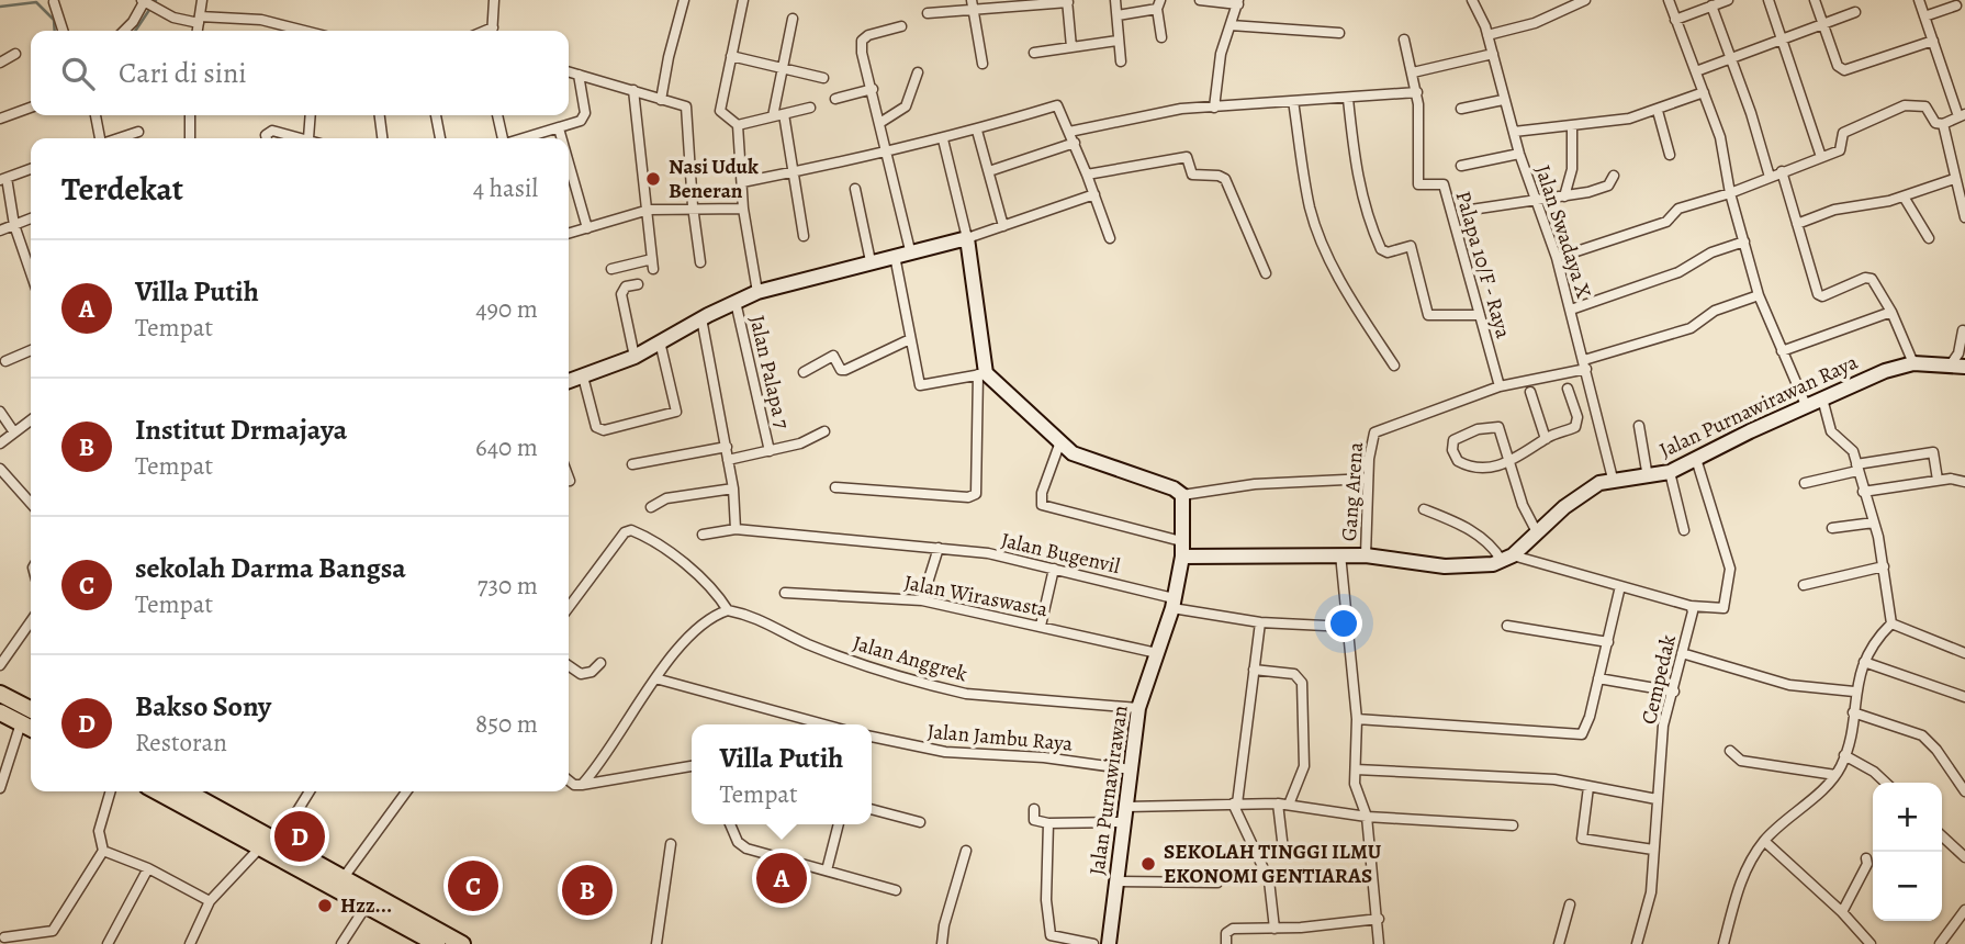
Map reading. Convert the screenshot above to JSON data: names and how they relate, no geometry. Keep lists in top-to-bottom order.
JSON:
{
  "streets": {
    "street": [
      "Jalan Swadaya X",
      "Palapa 10/F - Raya",
      "Jalan Palapa 7",
      "Jalan Purnawirawan Raya",
      "Gang Arena",
      "Jalan Bugenvil",
      "Jalan Wiraswasta",
      "Jalan Anggrek",
      "Cempedak",
      "Jalan Jambu Raya",
      "Jalan Purnawirawan"
    ]
  },
  "crossings": [
    ["Jalan Swadaya X", "Jalan Purnawirawan Raya"],
    ["Palapa 10/F - Raya", "Gang Arena"],
    ["Jalan Bugenvil", "Jalan Purnawirawan"],
    ["Jalan Wiraswasta", "Jalan Purnawirawan"],
    ["Jalan Anggrek", "Jalan Purnawirawan"],
    ["Jalan Jambu Raya", "Jalan Purnawirawan"]
  ],
  "places": ["Nasi Uduk Beneran", "SEKOLAH TINGGI ILMU EKONOMI GENTIARAS", "Hzz..."],
  "page": {
    "search": "Cari di sini",
    "heading": ["Terdekat", "4 hasil"],
    "list": [
      {
        "mark": "A",
        "name": "Villa Putih",
        "note": "Tempat",
        "value": "490 m"
      },
      {
        "mark": "B",
        "name": "Institut Drmajaya",
        "note": "Tempat",
        "value": "640 m"
      },
      {
        "mark": "C",
        "name": "sekolah Darma Bangsa",
        "note": "Tempat",
        "value": "730 m"
      },
      {
        "mark": "D",
        "name": "Bakso Sony",
        "note": "Restoran",
        "value": "850 m"
      }
    ],
    "popup": ["Villa Putih", "Tempat"],
    "map_buttons": ["+", "−"],
    "pins": [
      "D",
      "A",
      "C",
      "B"
    ]
  }
}
